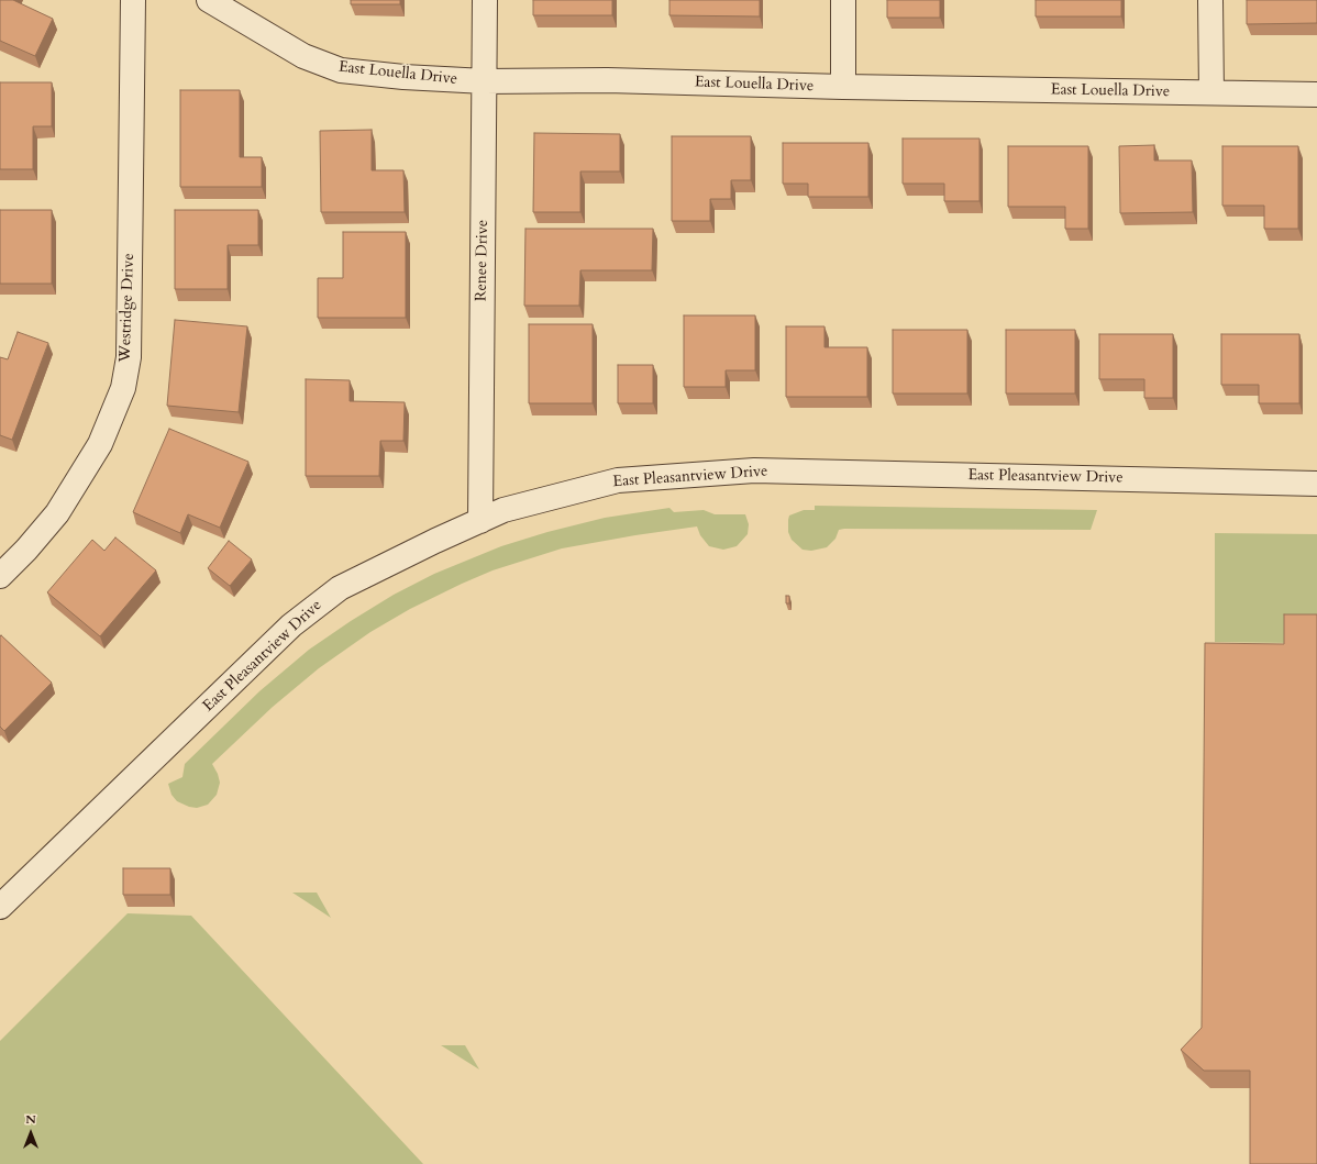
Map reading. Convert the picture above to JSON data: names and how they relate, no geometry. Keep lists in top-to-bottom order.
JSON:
{
  "streets": {
    "street": [
      "East Louella Drive",
      "Renee Drive",
      "Westridge Drive",
      "East Pleasantview Drive"
    ]
  },
  "crossings": [
    ["East Louella Drive", "Renee Drive"],
    ["Renee Drive", "East Pleasantview Drive"]
  ],
  "north": "top"
}
